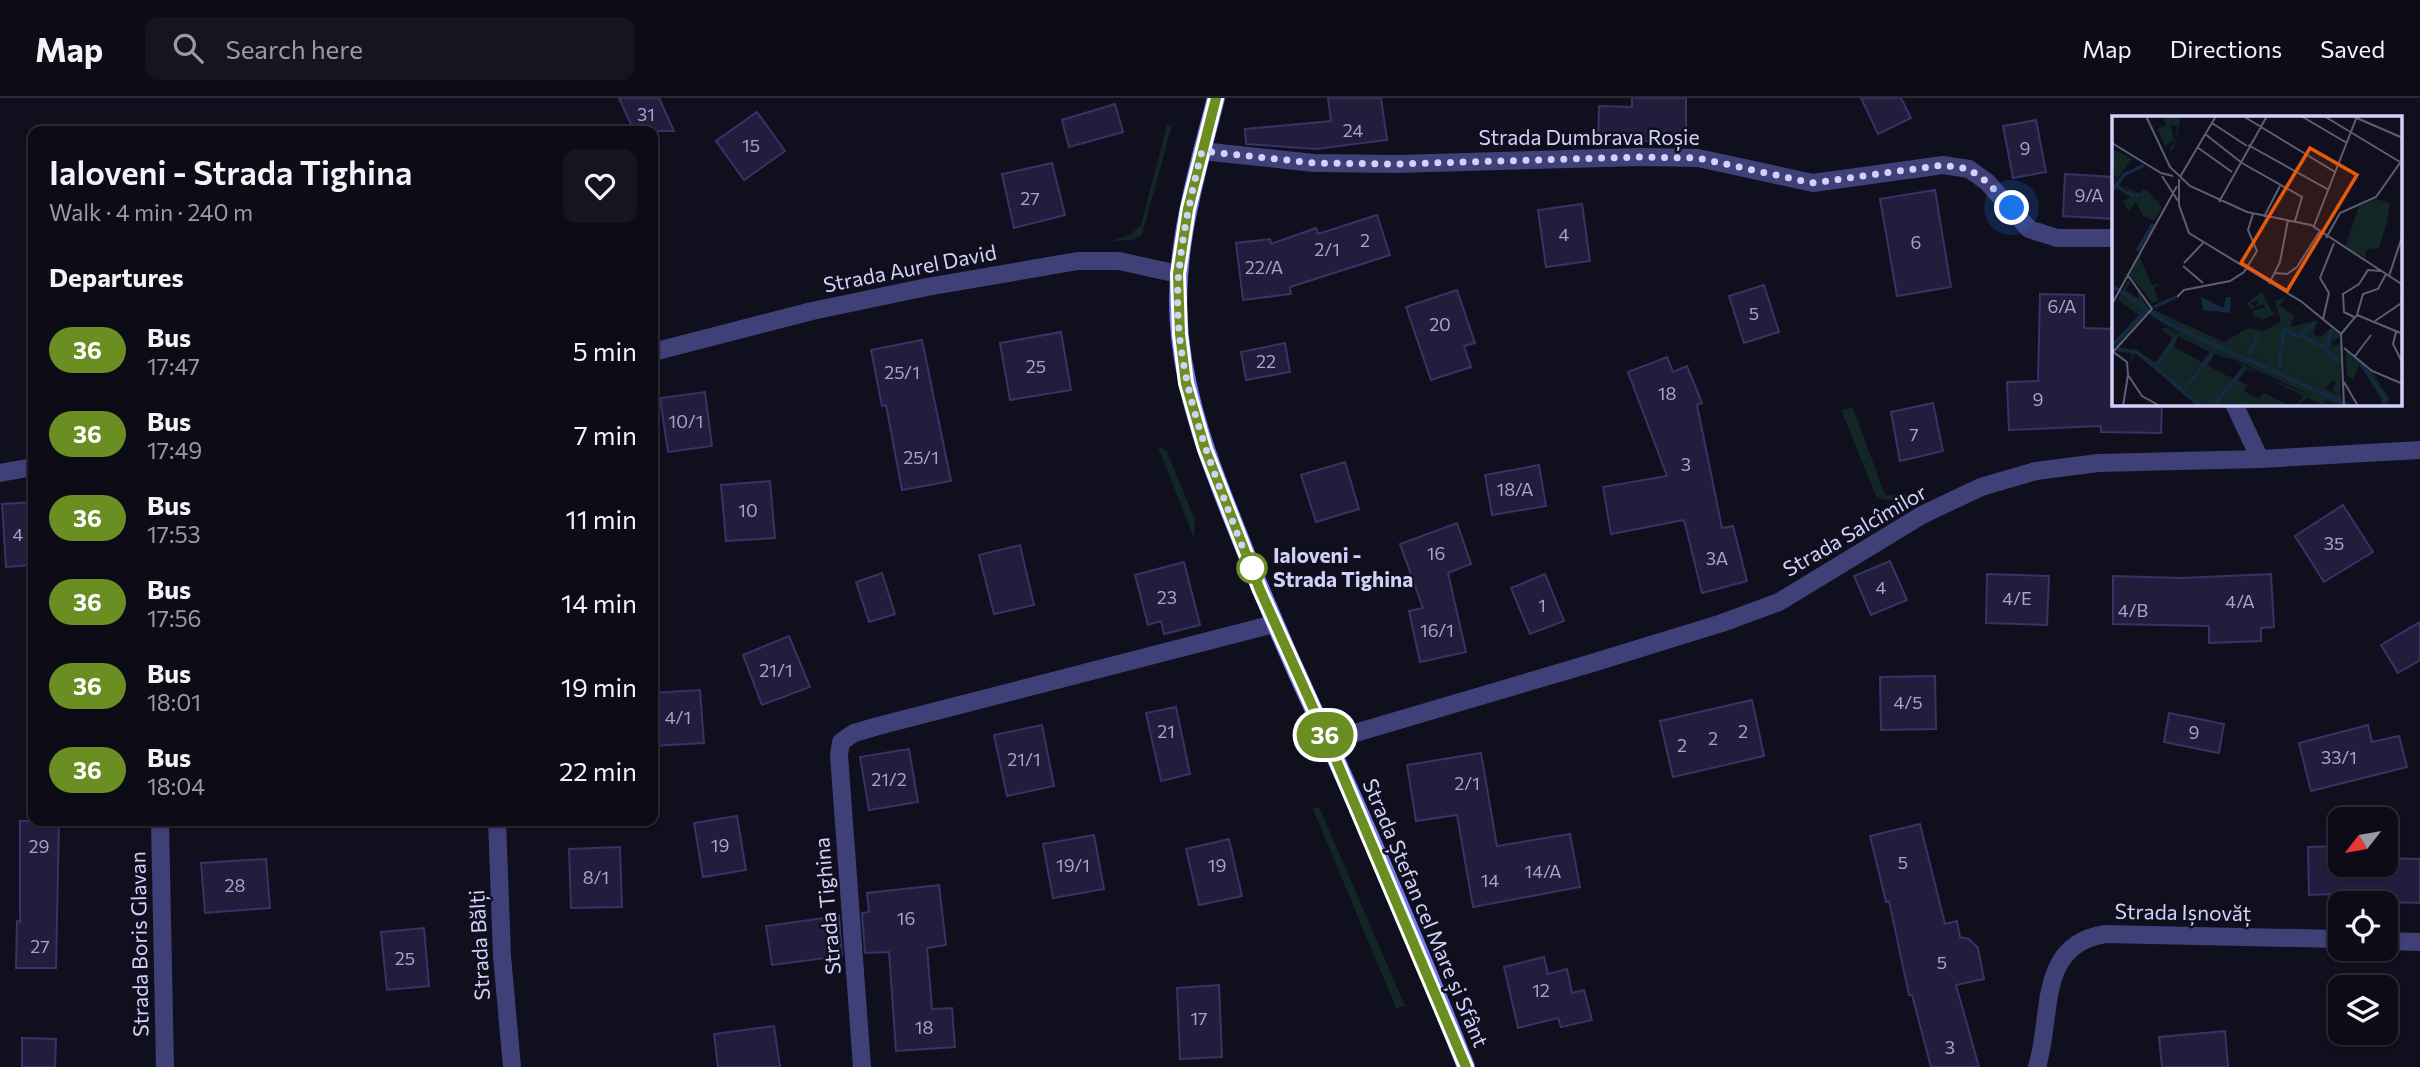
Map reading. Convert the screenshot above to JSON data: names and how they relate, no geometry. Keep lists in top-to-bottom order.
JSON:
{
  "streets": {
    "main road": ["Strada Ștefan cel Mare și Sfânt"],
    "street": [
      "Strada Dumbrava Roșie",
      "Strada Aurel David",
      "Strada Salcîmilor",
      "Strada Tighina",
      "Strada Ișnovăț",
      "Strada Boris Glavan",
      "Strada Bălți"
    ]
  },
  "crossings": [
    ["Strada Dumbrava Roșie", "Strada Ștefan cel Mare și Sfânt"],
    ["Strada Aurel David", "Strada Ștefan cel Mare și Sfânt"],
    ["Strada Salcîmilor", "Strada Ștefan cel Mare și Sfânt"],
    ["Strada Tighina", "Strada Ștefan cel Mare și Sfânt"]
  ],
  "places": ["Ialoveni - Strada Tighina"],
  "lines": ["bus line 36"],
  "house_numbers": [
    "31",
    "24",
    "15",
    "9",
    "9/A",
    "27",
    "4",
    "2",
    "6",
    "2/1",
    "22/A",
    "6/A",
    "5",
    "20",
    "22",
    "25",
    "25/1",
    "18",
    "9",
    "10/1",
    "7",
    "25/1",
    "3",
    "18/A",
    "10",
    "4",
    "35",
    "16",
    "3A",
    "4",
    "23",
    "4/E",
    "4/A",
    "1",
    "4/B",
    "16/1",
    "21/1",
    "4/5",
    "4/1",
    "21",
    "2",
    "9",
    "2",
    "2",
    "33/1",
    "21/1",
    "21/2",
    "2/1",
    "19",
    "29",
    "5",
    "19/1",
    "19",
    "14/A",
    "8/1",
    "14",
    "28",
    "16",
    "27",
    "25",
    "5",
    "12",
    "17",
    "18",
    "3"
  ],
  "north": "bottom left",
  "page": {
    "header": "Map",
    "search": "Search here",
    "nav": ["Map", "Directions", "Saved"],
    "on_map": "36",
    "heading": [
      ["Ialoveni - Strada Tighina", "Walk · 4 min · 240 m"],
      "Departures"
    ],
    "list": [
      {
        "mark": "36",
        "name": "Bus",
        "note": "17:47",
        "value": "5 min"
      },
      {
        "mark": "36",
        "name": "Bus",
        "note": "17:49",
        "value": "7 min"
      },
      {
        "mark": "36",
        "name": "Bus",
        "note": "17:53",
        "value": "11 min"
      },
      {
        "mark": "36",
        "name": "Bus",
        "note": "17:56",
        "value": "14 min"
      },
      {
        "mark": "36",
        "name": "Bus",
        "note": "18:01",
        "value": "19 min"
      },
      {
        "mark": "36",
        "name": "Bus",
        "note": "18:04",
        "value": "22 min"
      }
    ]
  }
}
